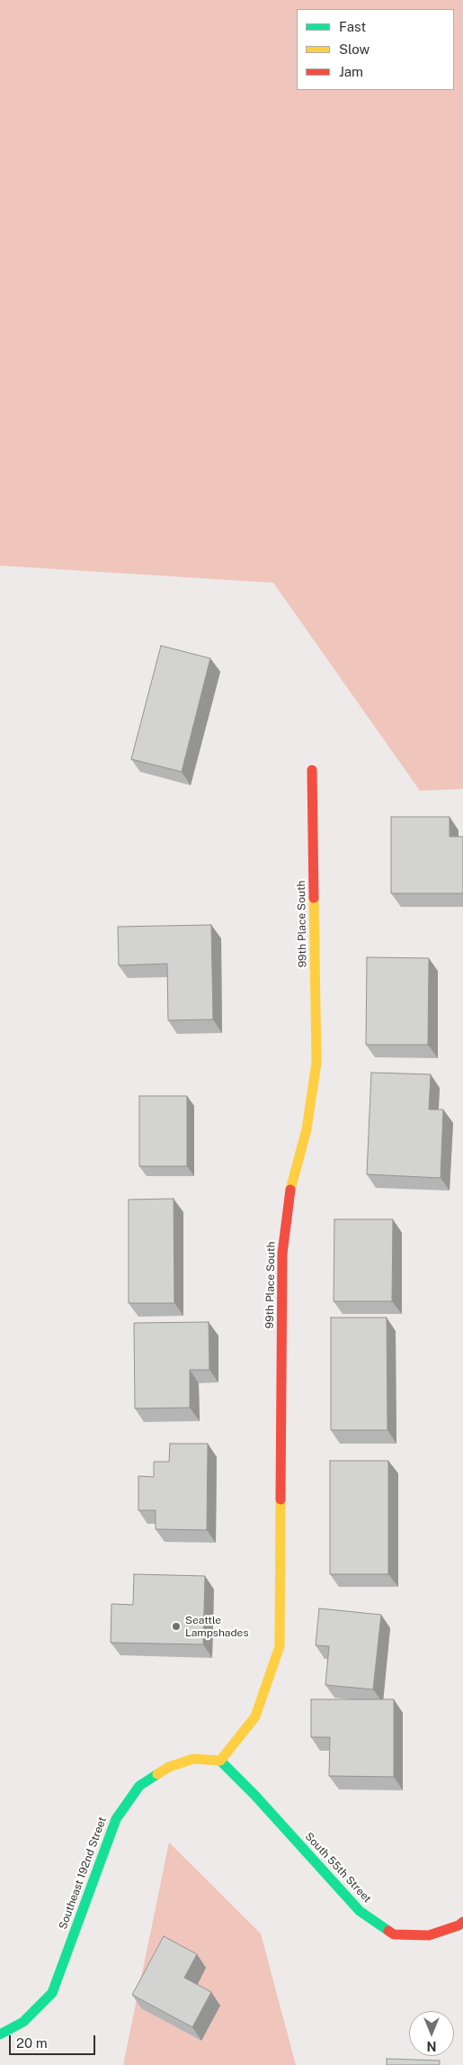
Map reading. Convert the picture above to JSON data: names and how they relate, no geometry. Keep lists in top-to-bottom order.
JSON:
{
  "streets": {
    "street": ["99th Place South", "South 55th Street", "Southeast 192nd Street"]
  },
  "crossings": [
    ["99th Place South", "South 55th Street"],
    ["99th Place South", "Southeast 192nd Street"],
    ["South 55th Street", "Southeast 192nd Street"]
  ],
  "places": ["Seattle Lampshades"],
  "legend": ["Fast", "Slow", "Jam"],
  "scale_bar": "20 m",
  "north": "bottom"
}
